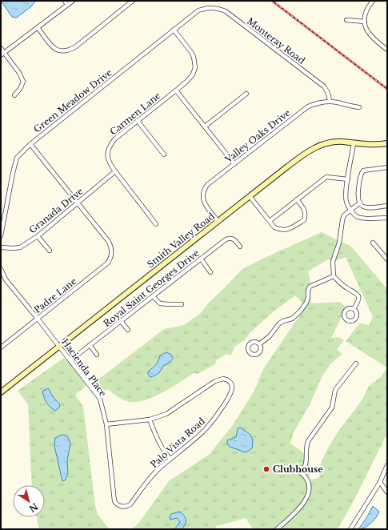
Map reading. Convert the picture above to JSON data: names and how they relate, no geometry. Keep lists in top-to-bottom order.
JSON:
{
  "streets": {
    "main road": ["Smith Valley Road"],
    "street": [
      "Monteray Road",
      "Green Meadow Drive",
      "Carmen Lane",
      "Valley Oaks Drive",
      "Granada Drive",
      "Royal Saint Georges Drive",
      "Padre Lane",
      "Hacienda Place",
      "Palo Vista Road"
    ]
  },
  "crossings": [
    ["Monteray Road", "Green Meadow Drive"],
    ["Monteray Road", "Valley Oaks Drive"],
    ["Green Meadow Drive", "Carmen Lane"],
    ["Carmen Lane", "Granada Drive"],
    ["Valley Oaks Drive", "Smith Valley Road"],
    ["Granada Drive", "Padre Lane"],
    ["Smith Valley Road", "Hacienda Place"],
    ["Royal Saint Georges Drive", "Hacienda Place"],
    ["Padre Lane", "Hacienda Place"],
    ["Hacienda Place", "Palo Vista Road"]
  ],
  "places": ["Clubhouse"],
  "north": "bottom right"
}
